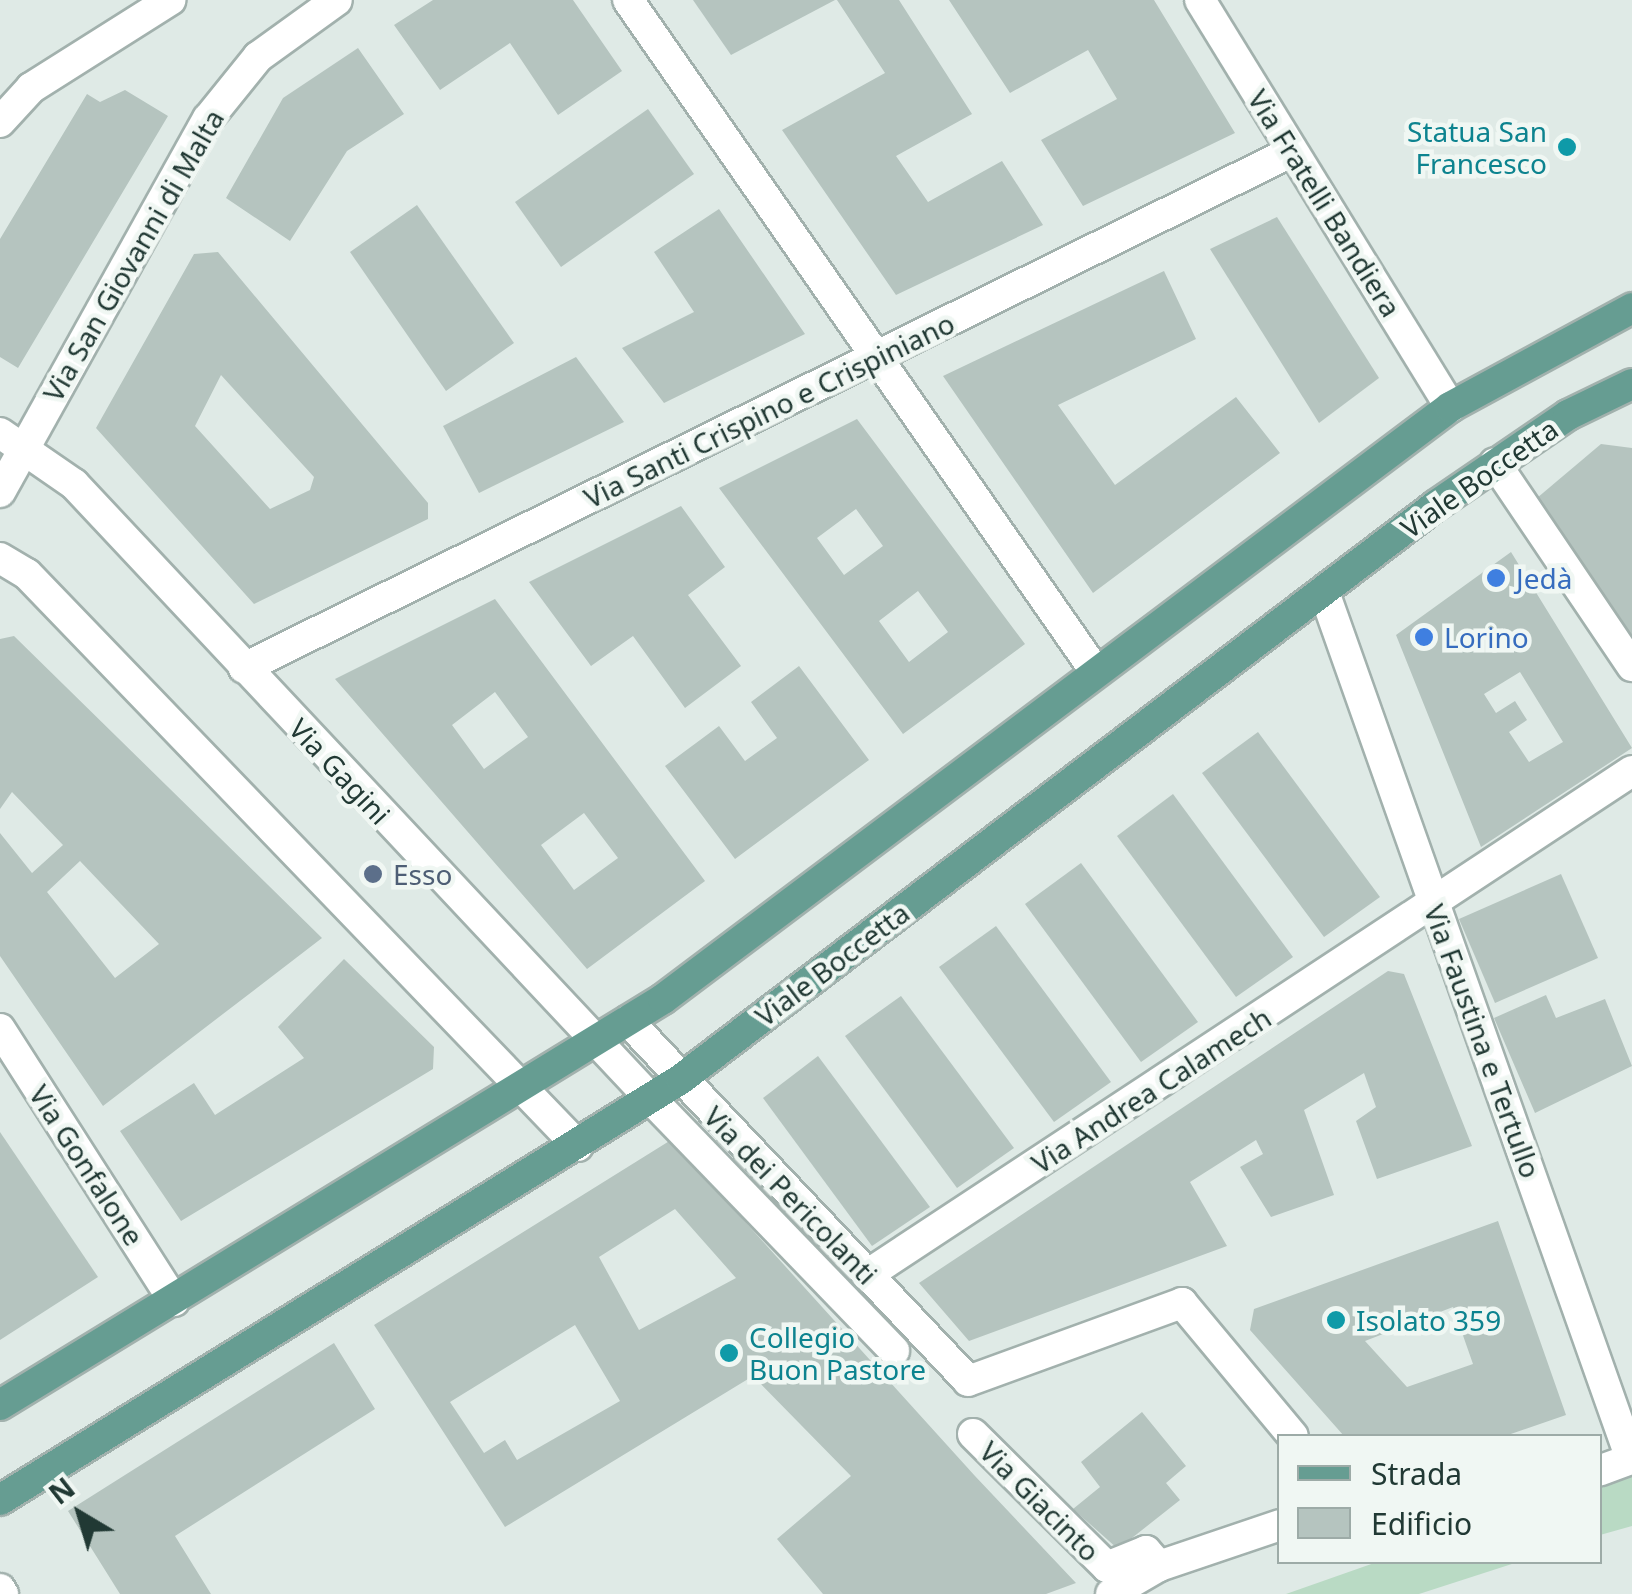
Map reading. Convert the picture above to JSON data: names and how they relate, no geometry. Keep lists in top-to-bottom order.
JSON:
{
  "streets": {
    "main road": ["Viale Boccetta"],
    "street": [
      "Via Fratelli Bandiera",
      "Via San Giovanni di Malta",
      "Via Santi Crispino e Crispiniano",
      "Via Gagini",
      "Via Faustina e Tertullo",
      "Via Andrea Calamech",
      "Via Gonfalone",
      "Via dei Pericolanti",
      "Via Giacinto"
    ]
  },
  "crossings": [
    ["Via Fratelli Bandiera", "Via Santi Crispino e Crispiniano"],
    ["Via San Giovanni di Malta", "Via Gagini"],
    ["Via Santi Crispino e Crispiniano", "Via Gagini"],
    ["Viale Boccetta", "Via Gagini"],
    ["Viale Boccetta", "Via Faustina e Tertullo"],
    ["Viale Boccetta", "Via dei Pericolanti"],
    ["Via Faustina e Tertullo", "Via Andrea Calamech"],
    ["Via Andrea Calamech", "Via dei Pericolanti"]
  ],
  "places": [
    "Statua San Francesco",
    "Jedà",
    "Lorino",
    "Esso",
    "Isolato 359",
    "Collegio Buon Pastore"
  ],
  "legend": ["Strada", "Edificio"],
  "north": "top left"
}
